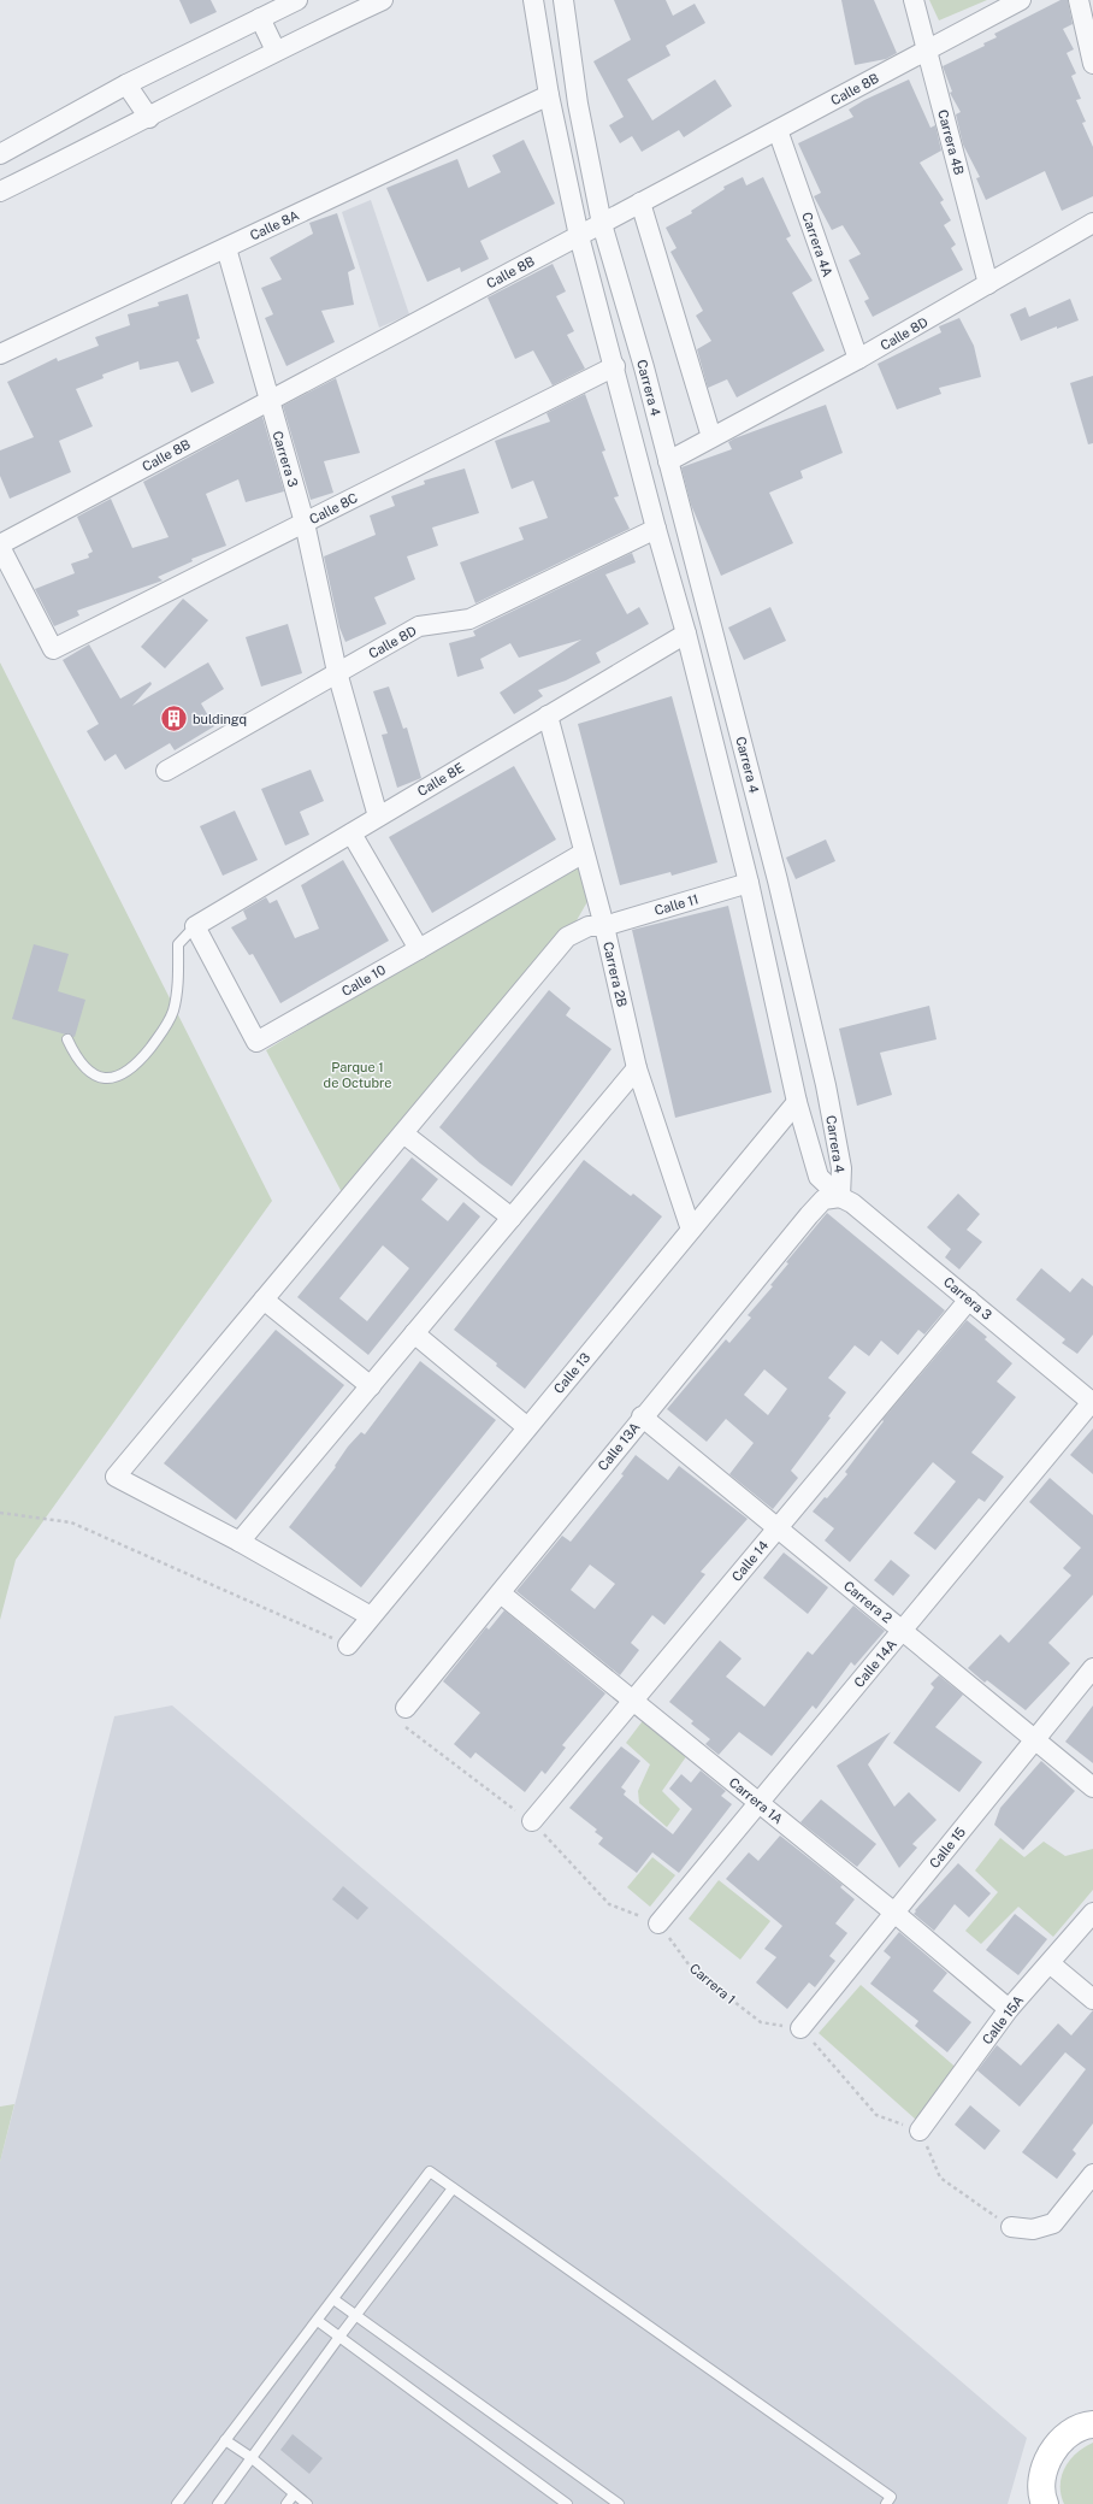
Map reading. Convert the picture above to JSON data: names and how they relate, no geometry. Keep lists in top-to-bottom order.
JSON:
{
  "streets": {
    "street": [
      "Calle 8B",
      "Carrera 4B",
      "Calle 8A",
      "Carrera 4A",
      "Calle 8D",
      "Carrera 4",
      "Carrera 3",
      "Calle 8C",
      "Calle 8E",
      "Calle 11",
      "Carrera 2B",
      "Calle 10",
      "Calle 13",
      "Calle 13A",
      "Calle 14",
      "Carrera 2",
      "Calle 14A",
      "Carrera 1A",
      "Calle 15",
      "Calle 15A"
    ],
    "path": ["Carrera 1"]
  },
  "crossings": [
    ["Calle 8B", "Carrera 4B"],
    ["Calle 8B", "Carrera 4A"],
    ["Calle 8B", "Carrera 4"],
    ["Calle 8B", "Carrera 3"],
    ["Calle 8B", "Calle 8C"],
    ["Carrera 4B", "Calle 8D"],
    ["Calle 8A", "Carrera 4"],
    ["Calle 8A", "Carrera 3"],
    ["Carrera 4A", "Calle 8D"],
    ["Calle 8D", "Carrera 4"],
    ["Calle 8D", "Carrera 3"],
    ["Carrera 4", "Carrera 3"],
    ["Carrera 4", "Calle 8C"],
    ["Carrera 4", "Calle 8E"],
    ["Carrera 4", "Calle 11"],
    ["Carrera 4", "Calle 13"],
    ["Carrera 4", "Calle 13A"],
    ["Carrera 3", "Calle 8C"],
    ["Carrera 3", "Calle 8E"],
    ["Carrera 3", "Calle 13A"],
    ["Carrera 3", "Calle 14"],
    ["Carrera 3", "Calle 14A"],
    ["Calle 8E", "Carrera 2B"],
    ["Calle 8E", "Calle 10"],
    ["Calle 11", "Carrera 2B"],
    ["Carrera 2B", "Calle 10"],
    ["Carrera 2B", "Calle 13"],
    ["Calle 13A", "Carrera 2"],
    ["Calle 13A", "Carrera 1A"],
    ["Calle 14", "Carrera 2"],
    ["Calle 14", "Carrera 1A"],
    ["Carrera 2", "Calle 14A"],
    ["Carrera 2", "Calle 15"],
    ["Calle 14A", "Carrera 1A"],
    ["Calle 14A", "Carrera 1"],
    ["Carrera 1A", "Calle 15"],
    ["Carrera 1A", "Calle 15A"],
    ["Calle 15", "Carrera 1"]
  ],
  "parks": ["Parque 1 de Octubre"],
  "places": {
    "building": ["buldingq"]
  }
}
